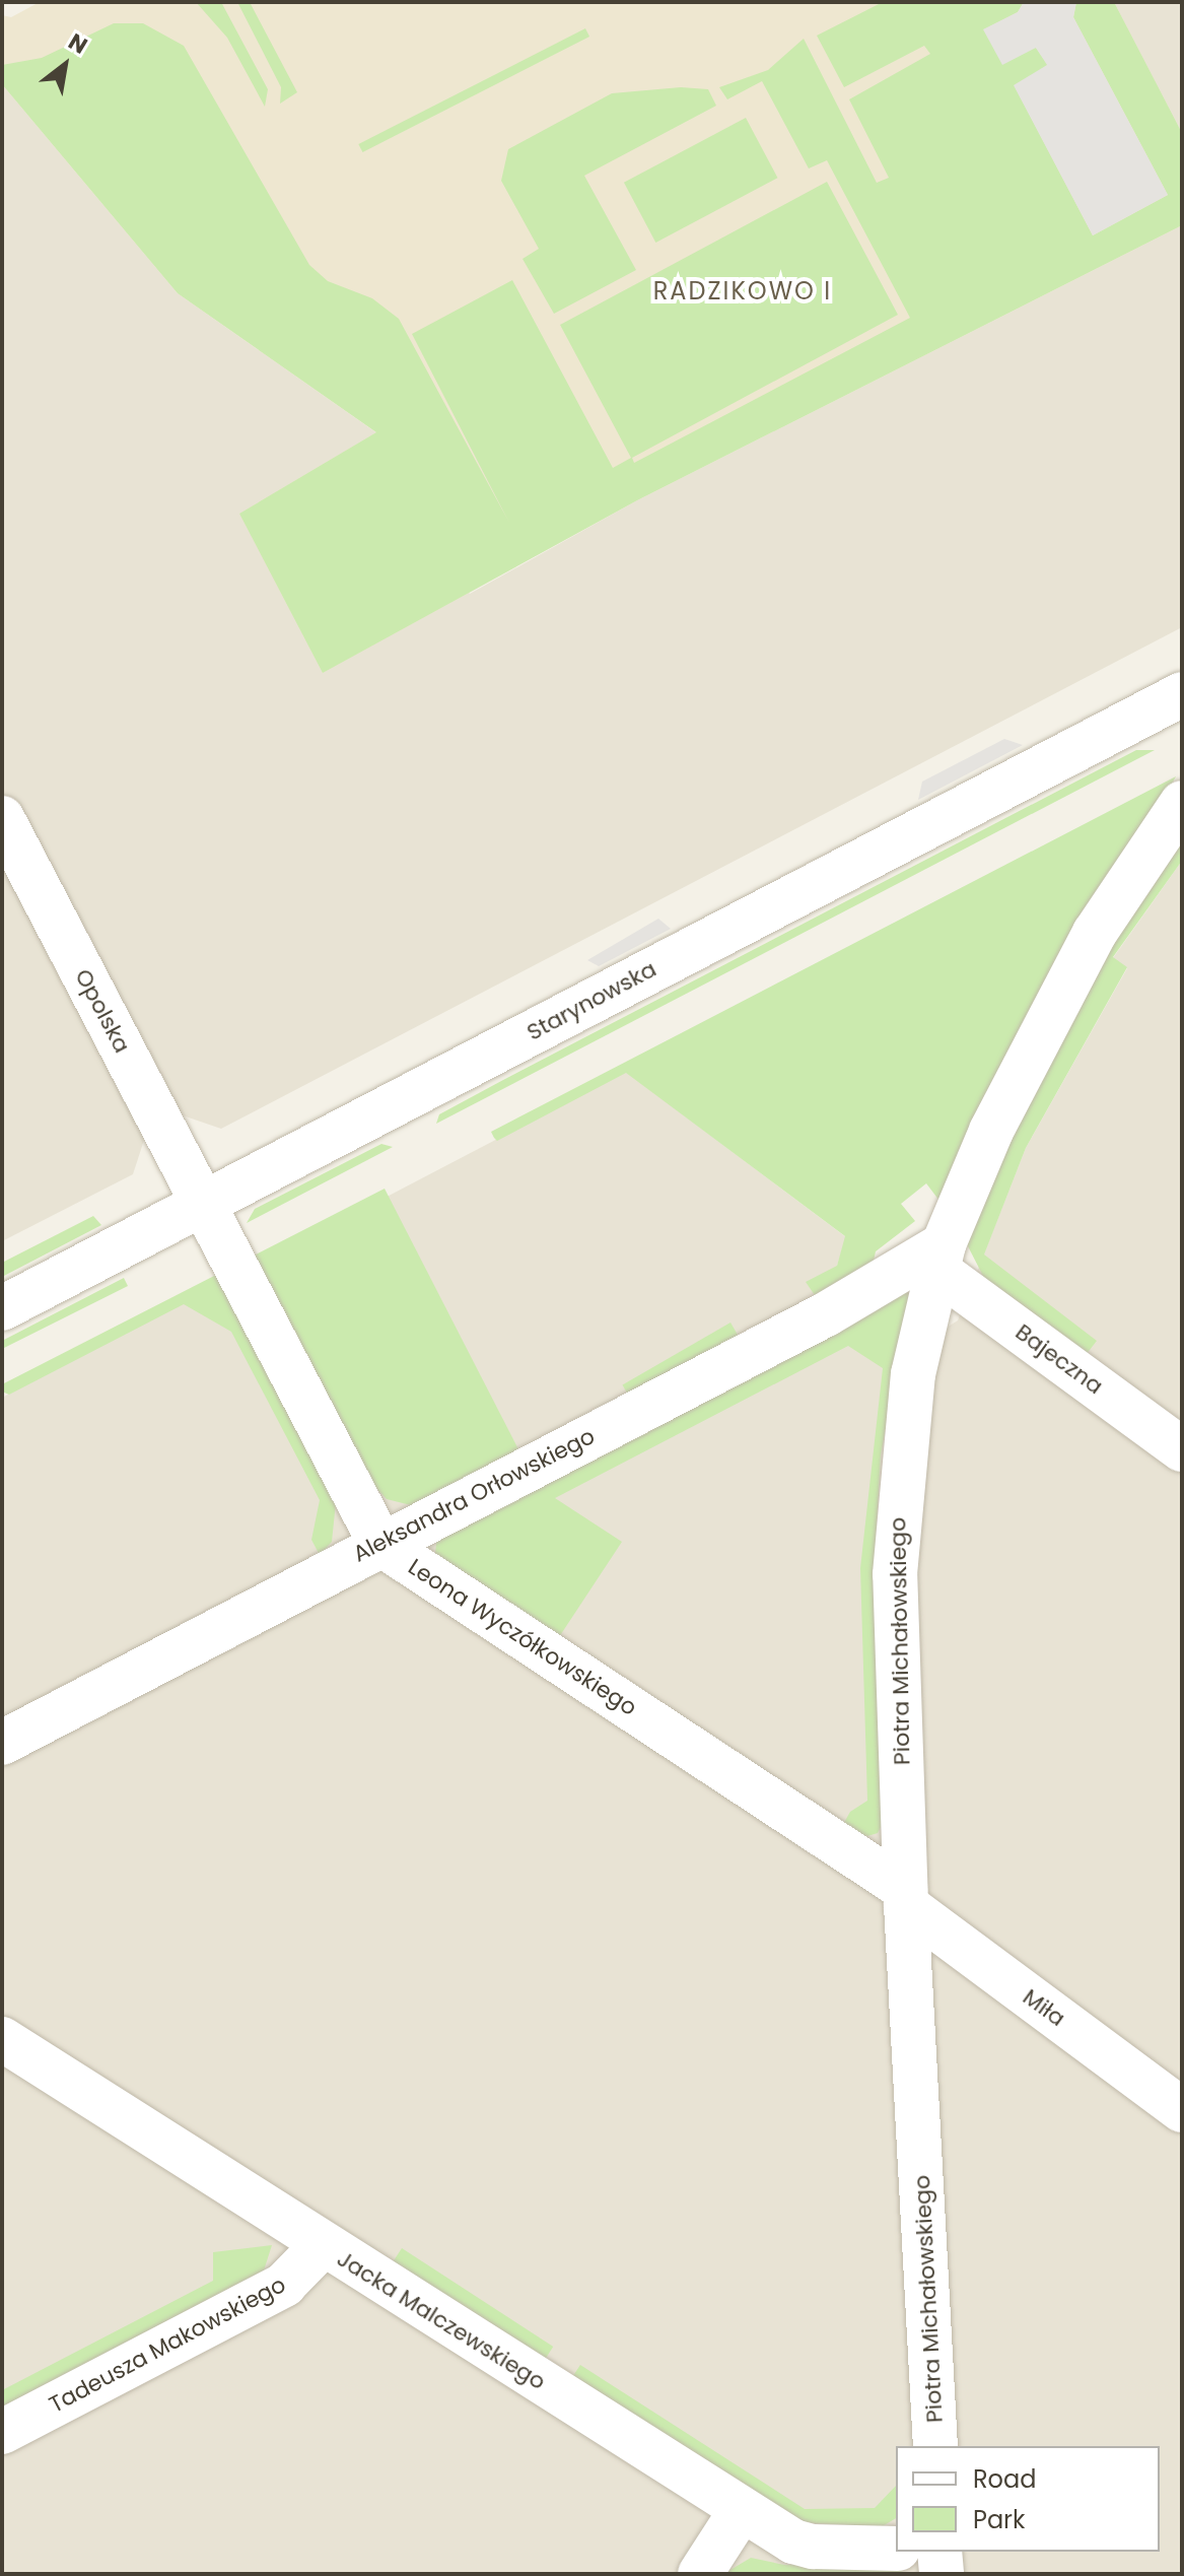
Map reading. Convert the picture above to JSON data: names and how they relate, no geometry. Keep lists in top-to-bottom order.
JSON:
{
  "streets": {
    "street": [
      "Starynowska",
      "Opolska",
      "Bajeczna",
      "Aleksandra Orłowskiego",
      "Leona Wyczółkowskiego",
      "Piotra Michałowskiego",
      "Miła",
      "Jacka Malczewskiego",
      "Tadeusza Makowskiego"
    ]
  },
  "crossings": [
    ["Starynowska", "Opolska"],
    ["Starynowska", "Leona Wyczółkowskiego"],
    ["Opolska", "Leona Wyczółkowskiego"],
    ["Bajeczna", "Aleksandra Orłowskiego"],
    ["Bajeczna", "Piotra Michałowskiego"],
    ["Aleksandra Orłowskiego", "Leona Wyczółkowskiego"],
    ["Aleksandra Orłowskiego", "Piotra Michałowskiego"],
    ["Leona Wyczółkowskiego", "Piotra Michałowskiego"],
    ["Leona Wyczółkowskiego", "Miła"],
    ["Piotra Michałowskiego", "Miła"],
    ["Jacka Malczewskiego", "Tadeusza Makowskiego"]
  ],
  "districts": ["RADZIKOWO I"],
  "legend": ["Road", "Park"],
  "north": "top right"
}
